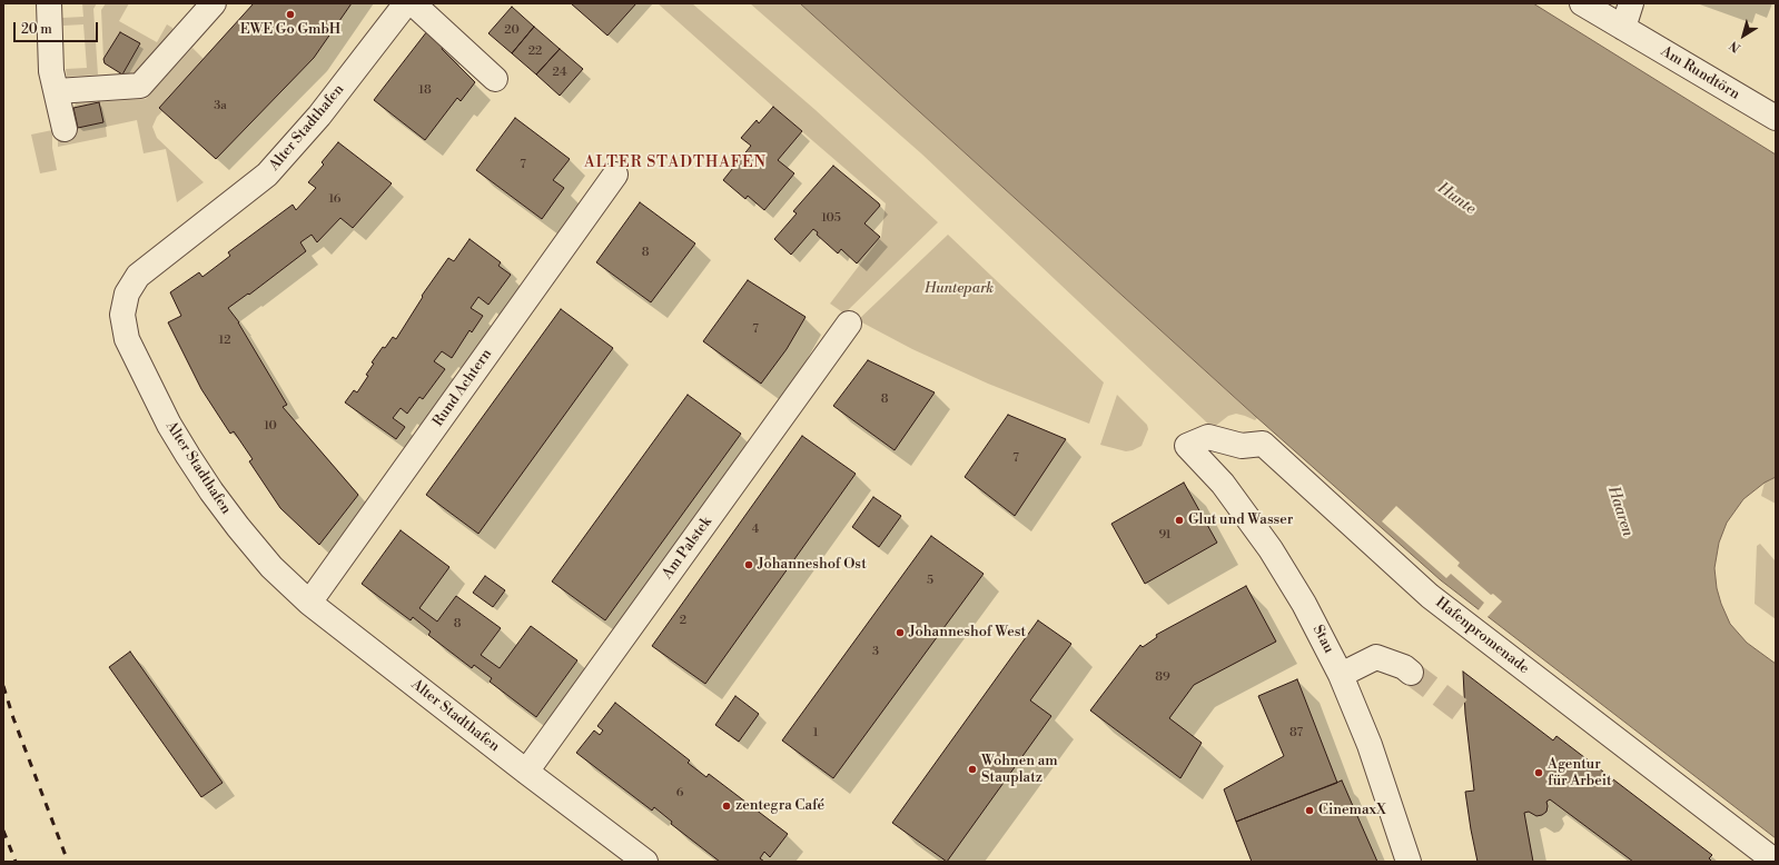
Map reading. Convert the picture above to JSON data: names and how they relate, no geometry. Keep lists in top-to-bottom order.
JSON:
{
  "streets": {
    "street": [
      "Am Rundtörn",
      "Alter Stadthafen",
      "Rund Achtern",
      "Am Palstek",
      "Hafenpromenade",
      "Stau"
    ]
  },
  "crossings": [
    ["Alter Stadthafen", "Rund Achtern"],
    ["Alter Stadthafen", "Am Palstek"],
    ["Hafenpromenade", "Stau"]
  ],
  "districts": ["ALTER STADTHAFEN"],
  "water": ["Hunte", "Haaren"],
  "parks": ["Huntepark"],
  "places": [
    "EWE Go GmbH",
    "Glut und Wasser",
    "Johanneshof Ost",
    "Johanneshof West",
    "Wohnen am Stauplatz",
    "Agentur für Arbeit",
    "zentegra Café",
    "CinemaxX"
  ],
  "house_numbers": [
    "20",
    "22",
    "24",
    "18",
    "3a",
    "7",
    "16",
    "105",
    "8",
    "7",
    "12",
    "8",
    "10",
    "7",
    "4",
    "91",
    "5",
    "2",
    "8",
    "3",
    "89",
    "1",
    "87",
    "6"
  ],
  "scale_bar": "20 m",
  "north": "bottom left"
}
